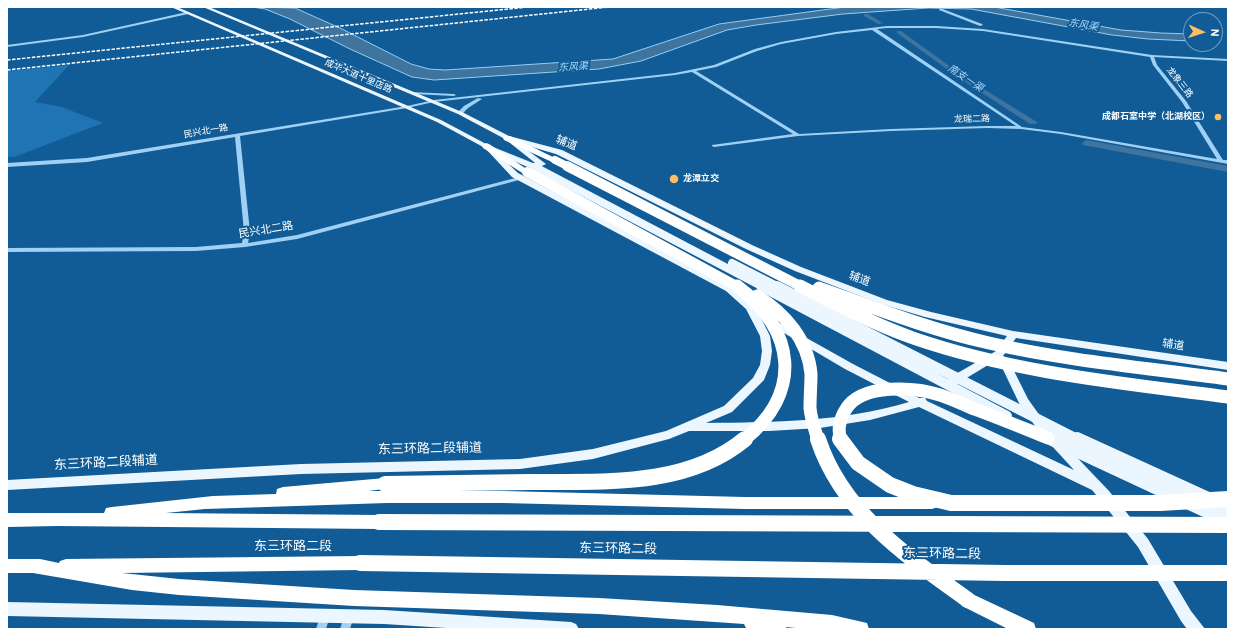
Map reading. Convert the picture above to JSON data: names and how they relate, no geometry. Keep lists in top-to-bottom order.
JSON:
{
  "streets": {
    "highway": ["东三环路二段"],
    "main road": ["成华大道十里店路", "辅道", "东三环路二段辅道"],
    "street": [
      "龙象三路",
      "龙瑞二路",
      "民兴北一路",
      "民兴北二路"
    ]
  },
  "crossings": [
    ["成华大道十里店路", "民兴北一路"],
    ["成华大道十里店路", "辅道"],
    ["成华大道十里店路", "民兴北二路"],
    ["龙象三路", "龙瑞二路"]
  ],
  "water": ["东风渠", "南支一渠"],
  "places": ["成都石室中学（北湖校区）", "龙潭立交"],
  "north": "right"
}
